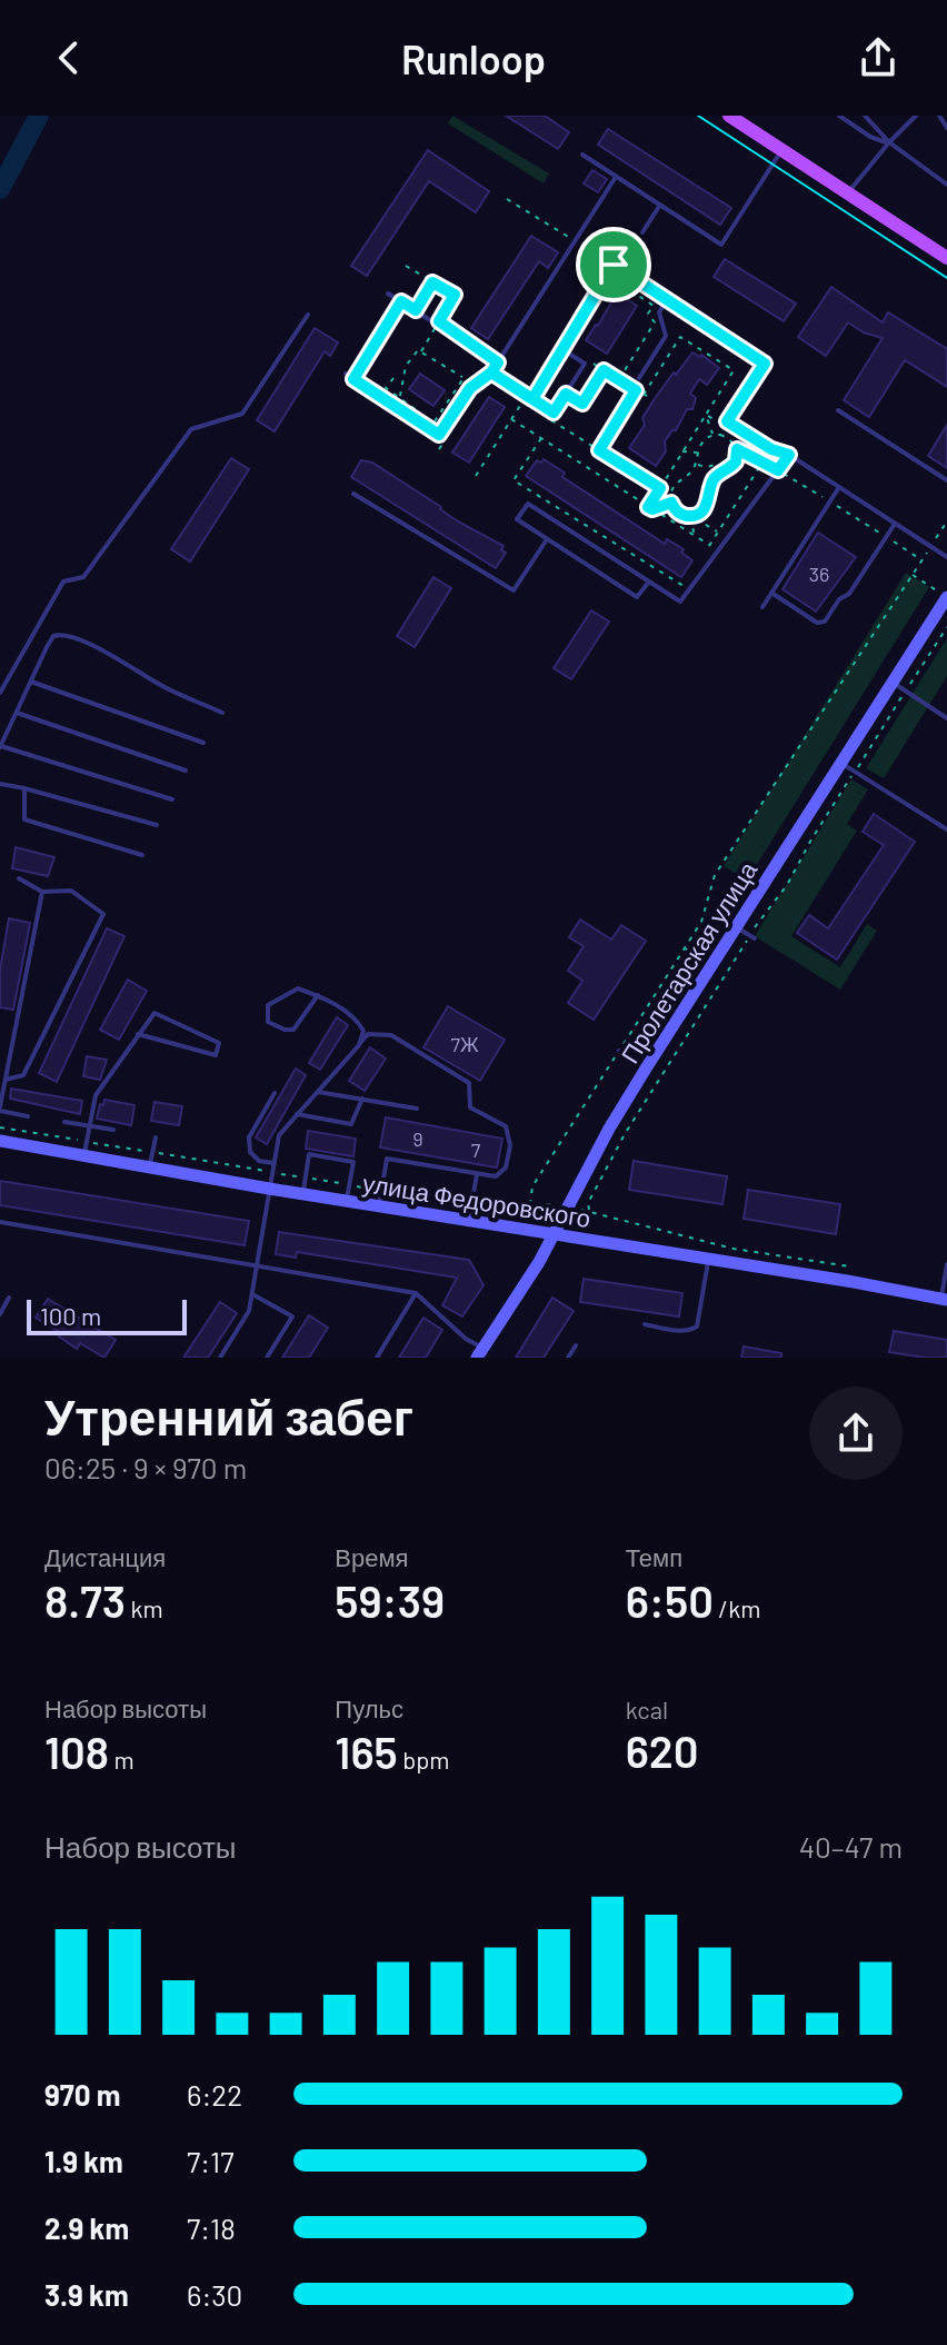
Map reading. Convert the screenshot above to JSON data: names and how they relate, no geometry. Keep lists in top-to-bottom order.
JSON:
{
  "streets": {
    "street": ["Пролетарская улица", "улица Федоровского"]
  },
  "crossings": [
    ["Пролетарская улица", "улица Федоровского"]
  ],
  "house_numbers": [
    "36",
    "7Ж",
    "9",
    "7"
  ],
  "scale_bar": "100 m",
  "page": {
    "header": "Runloop",
    "scale": "100 m",
    "heading": ["Утренний забег", "06:25 · 9 × 970 m"],
    "stats": [
      ["Дистанция", "8.73 km"],
      ["Время", "59:39"],
      ["Темп", "6:50 /km"],
      ["Набор высоты", "108 m"],
      ["Пульс", "165 bpm"],
      ["kcal", "620"]
    ],
    "chart": ["Набор высоты", "40–47 m"],
    "list": [
      {
        "name": "970 m",
        "note": "6:22"
      },
      {
        "name": "1.9 km",
        "note": "7:17"
      },
      {
        "name": "2.9 km",
        "note": "7:18"
      },
      {
        "name": "3.9 km",
        "note": "6:30"
      }
    ]
  }
}
